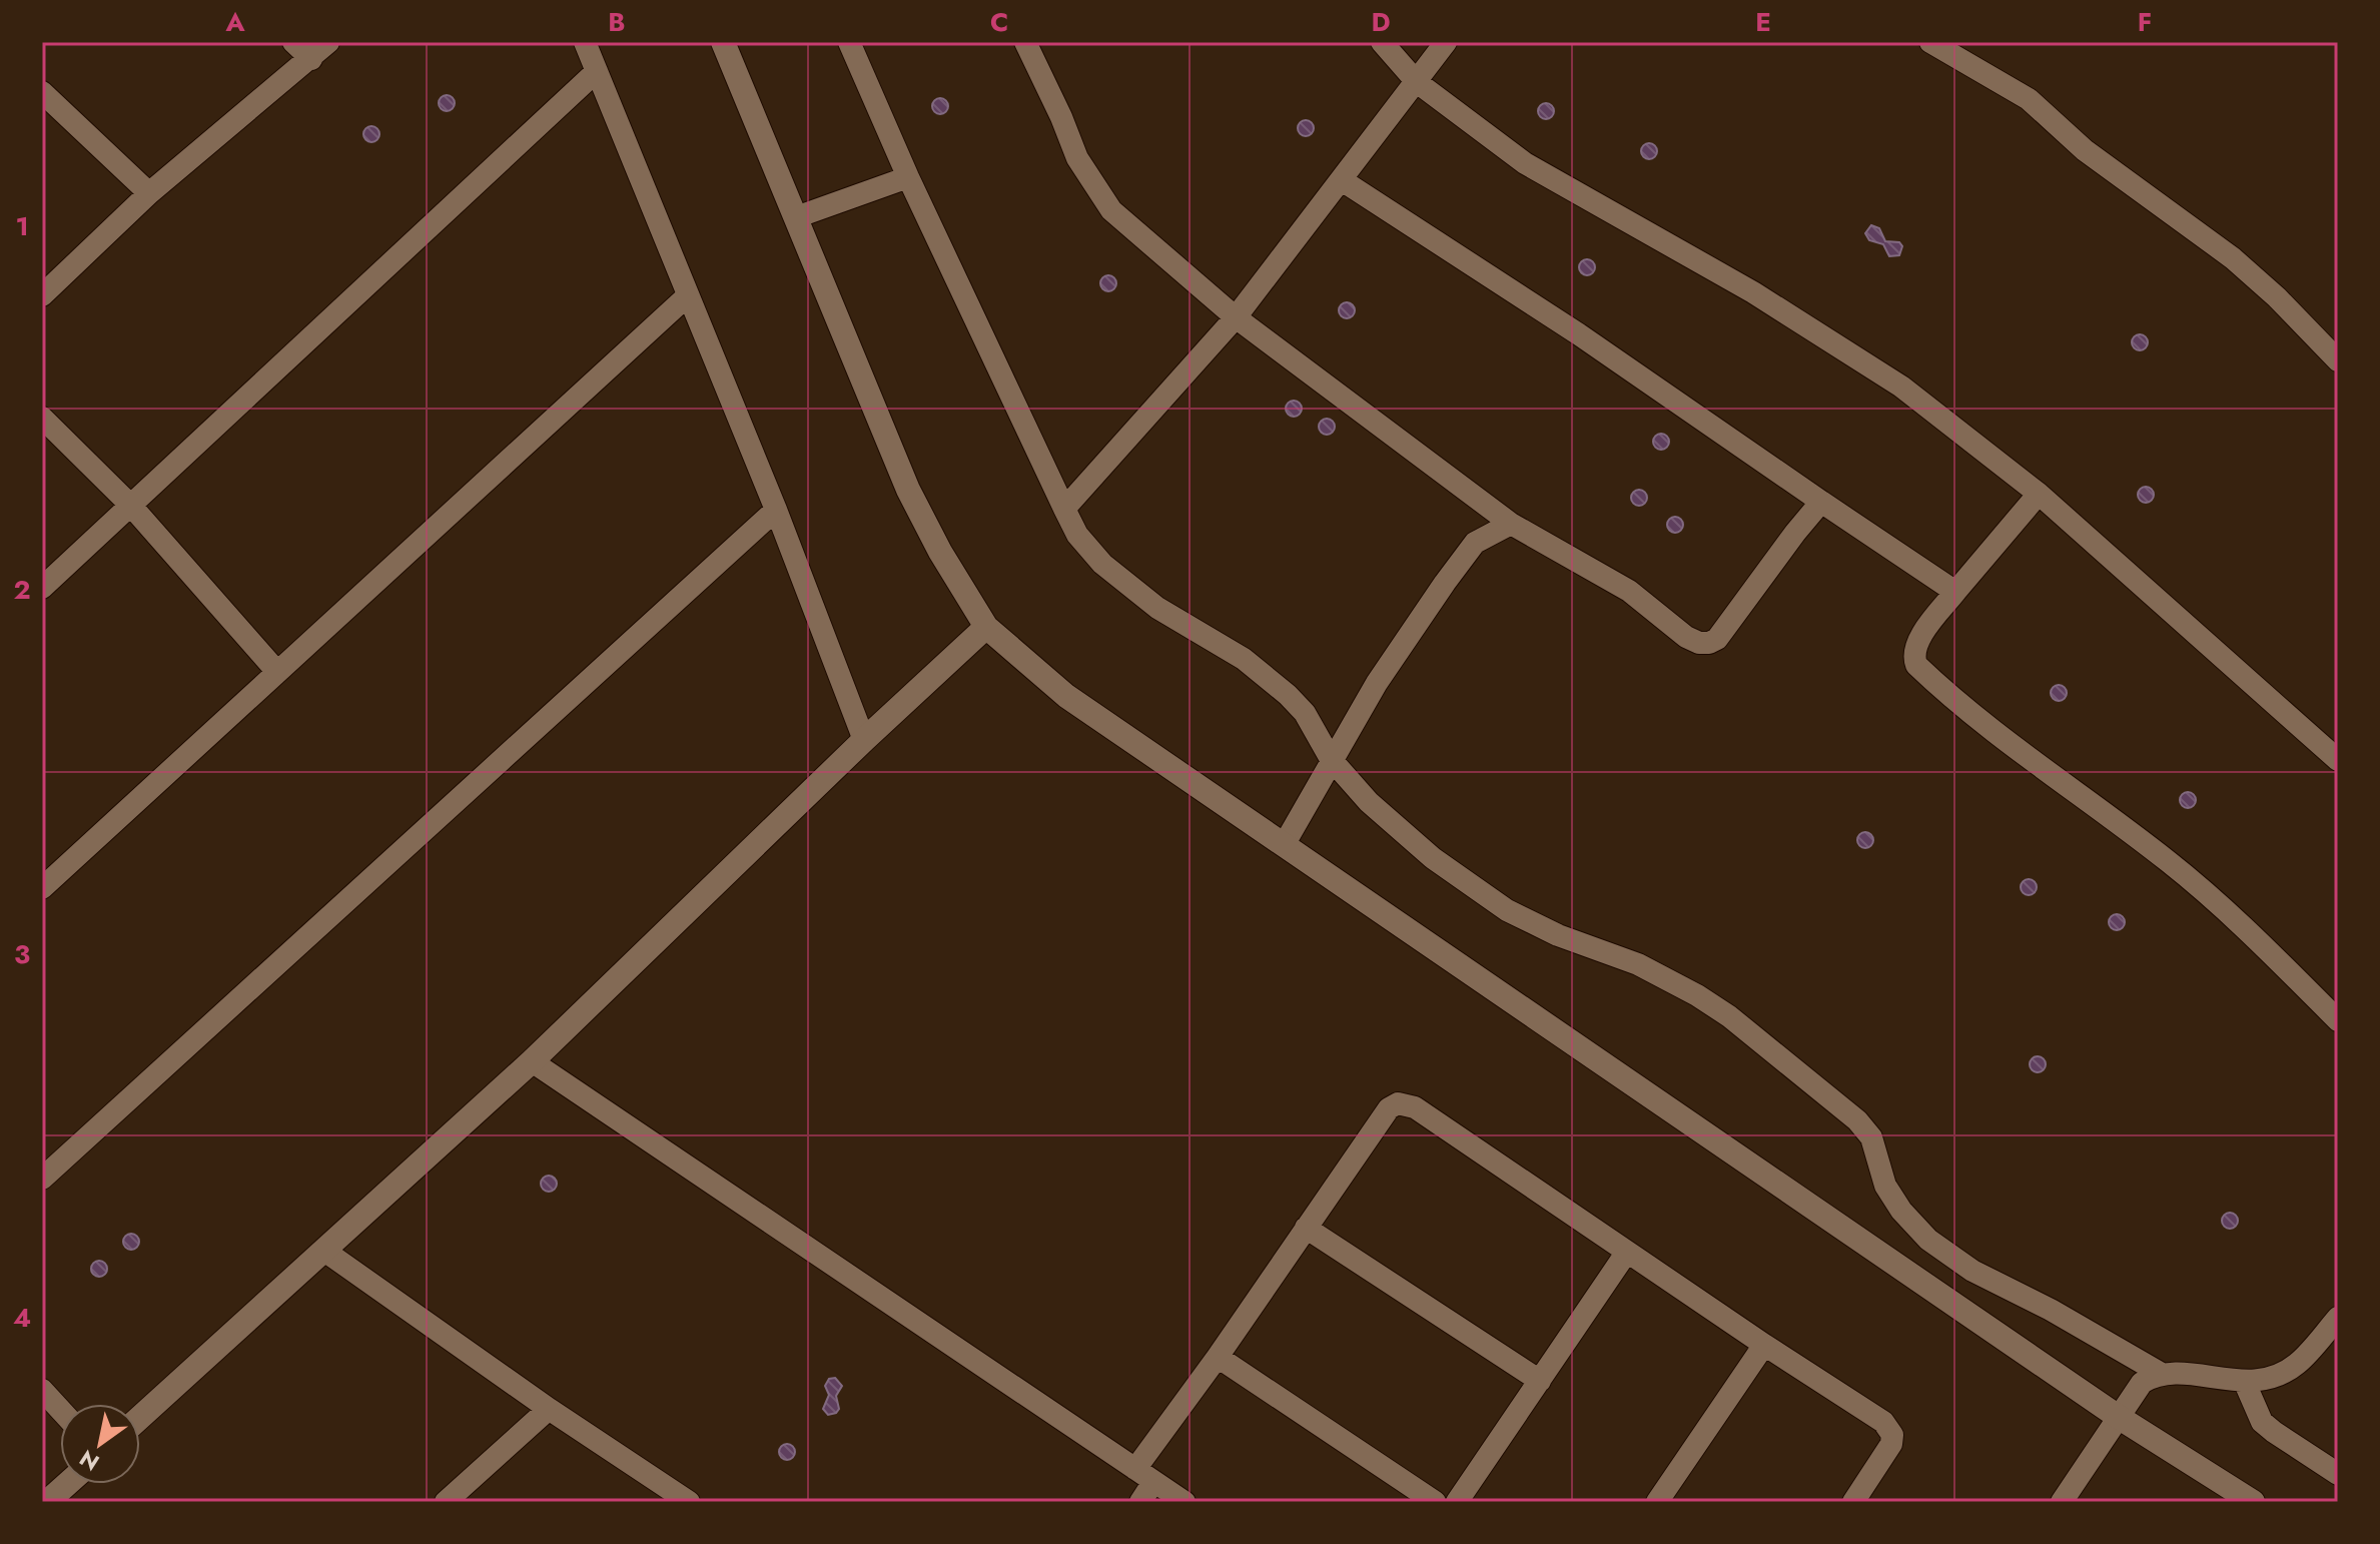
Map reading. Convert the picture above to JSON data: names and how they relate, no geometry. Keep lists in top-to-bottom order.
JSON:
{
  "north": "bottom left",
  "grid": {
    "columns": [
      "A",
      "B",
      "C",
      "D",
      "E",
      "F"
    ],
    "rows": [
      "1",
      "2",
      "3",
      "4"
    ]
  }
}
